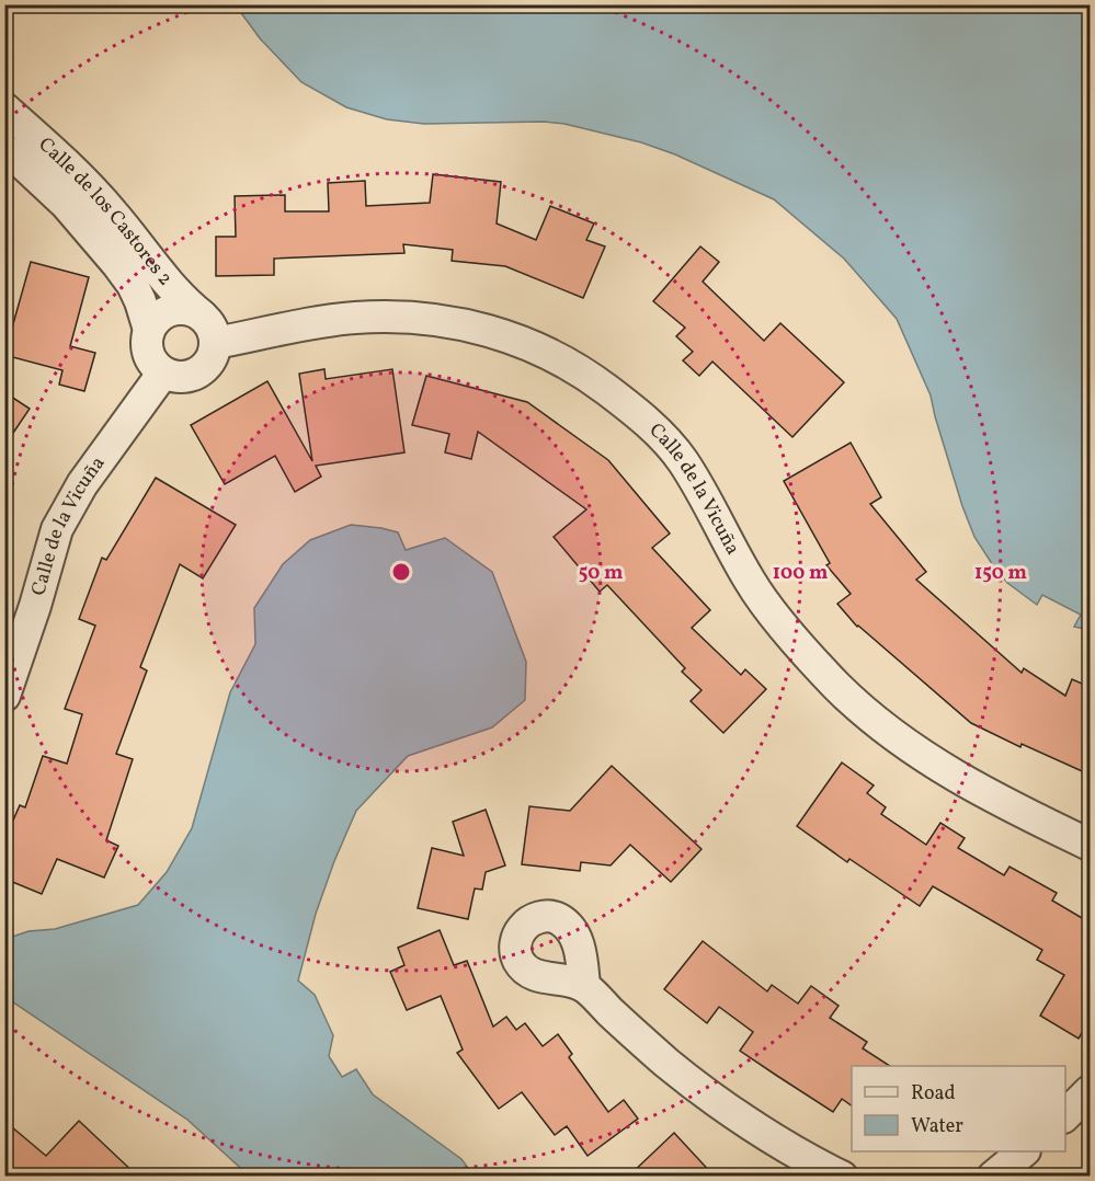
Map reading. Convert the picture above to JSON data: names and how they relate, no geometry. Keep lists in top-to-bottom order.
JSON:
{
  "streets": {
    "street": ["Calle de los Castores 2", "Calle de la Vicuña"]
  },
  "crossings": [
    ["Calle de los Castores 2", "Calle de la Vicuña"]
  ],
  "legend": ["Road", "Water"],
  "rings": ["50 m", "100 m", "150 m"]
}
